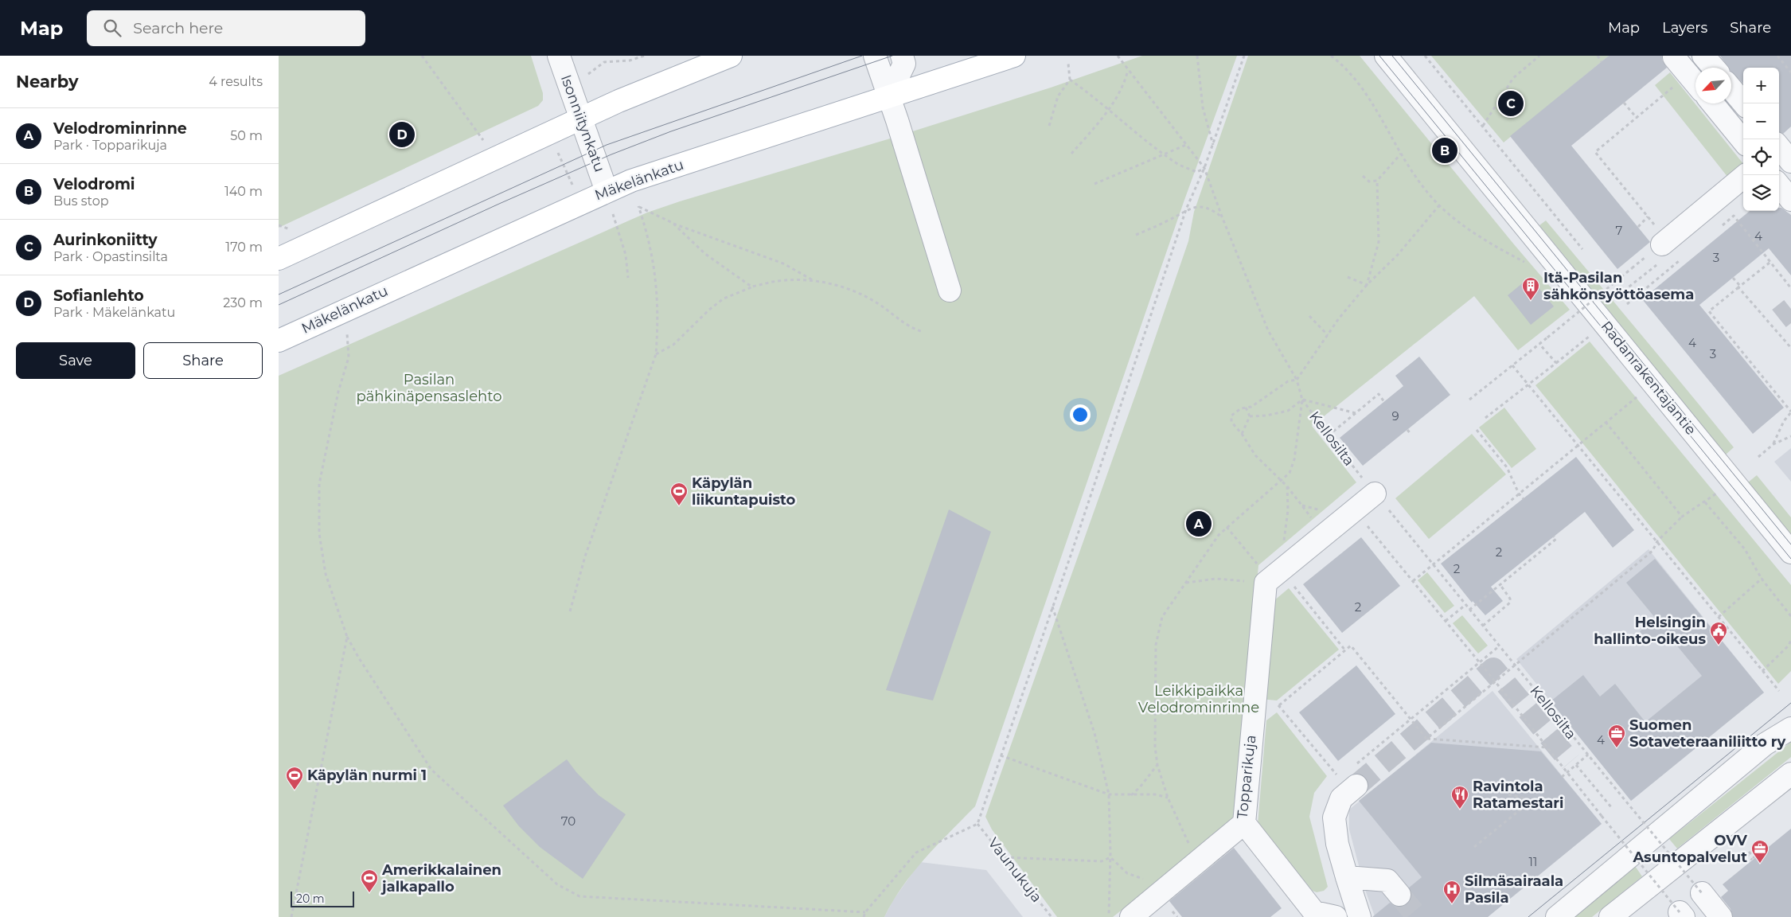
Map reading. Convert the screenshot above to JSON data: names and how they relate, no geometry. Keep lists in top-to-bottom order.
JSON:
{
  "streets": {
    "main road": ["Mäkelänkatu"],
    "street": ["Isonniitynkatu", "Radanrakentajantie", "Topparikuja"],
    "path": ["Kellosilta", "Vaunukuja"]
  },
  "crossings": [
    ["Isonniitynkatu", "Mäkelänkatu"]
  ],
  "parks": ["Pasilan pähkinäpensaslehto", "Leikkipaikka Velodrominrinne"],
  "places": {
    "building": ["Itä-Pasilan sähkönsyöttöasema"],
    "sports": ["Käpylän liikuntapuisto", "Käpylän nurmi 1", "Amerikkalainen jalkapallo"],
    "public building": ["Helsingin hallinto-oikeus"],
    "office": ["Suomen Sotaveteraaniliitto ry", "OVV Asuntopalvelut"],
    "restaurant": ["Ravintola Ratamestari"],
    "hospital": ["Silmäsairaala Pasila"]
  },
  "house_numbers": [
    "7",
    "4",
    "3",
    "4",
    "3",
    "9",
    "2",
    "2",
    "2",
    "4",
    "70",
    "11"
  ],
  "scale_bar": "20 m",
  "north": "bottom left",
  "page": {
    "header": "Map",
    "search": "Search here",
    "nav": ["Map", "Layers", "Share"],
    "heading": ["Nearby", "4 results"],
    "map_buttons": ["+", "−"],
    "pins": [
      "C",
      "D",
      "B",
      "A"
    ],
    "list": [
      {
        "mark": "A",
        "name": "Velodrominrinne",
        "note": "Park · Topparikuja",
        "value": "50 m"
      },
      {
        "mark": "B",
        "name": "Velodromi",
        "note": "Bus stop",
        "value": "140 m"
      },
      {
        "mark": "C",
        "name": "Aurinkoniitty",
        "note": "Park · Opastinsilta",
        "value": "170 m"
      },
      {
        "mark": "D",
        "name": "Sofianlehto",
        "note": "Park · Mäkelänkatu",
        "value": "230 m"
      }
    ],
    "buttons": ["Save", "Share"],
    "scale": "20 m"
  }
}
